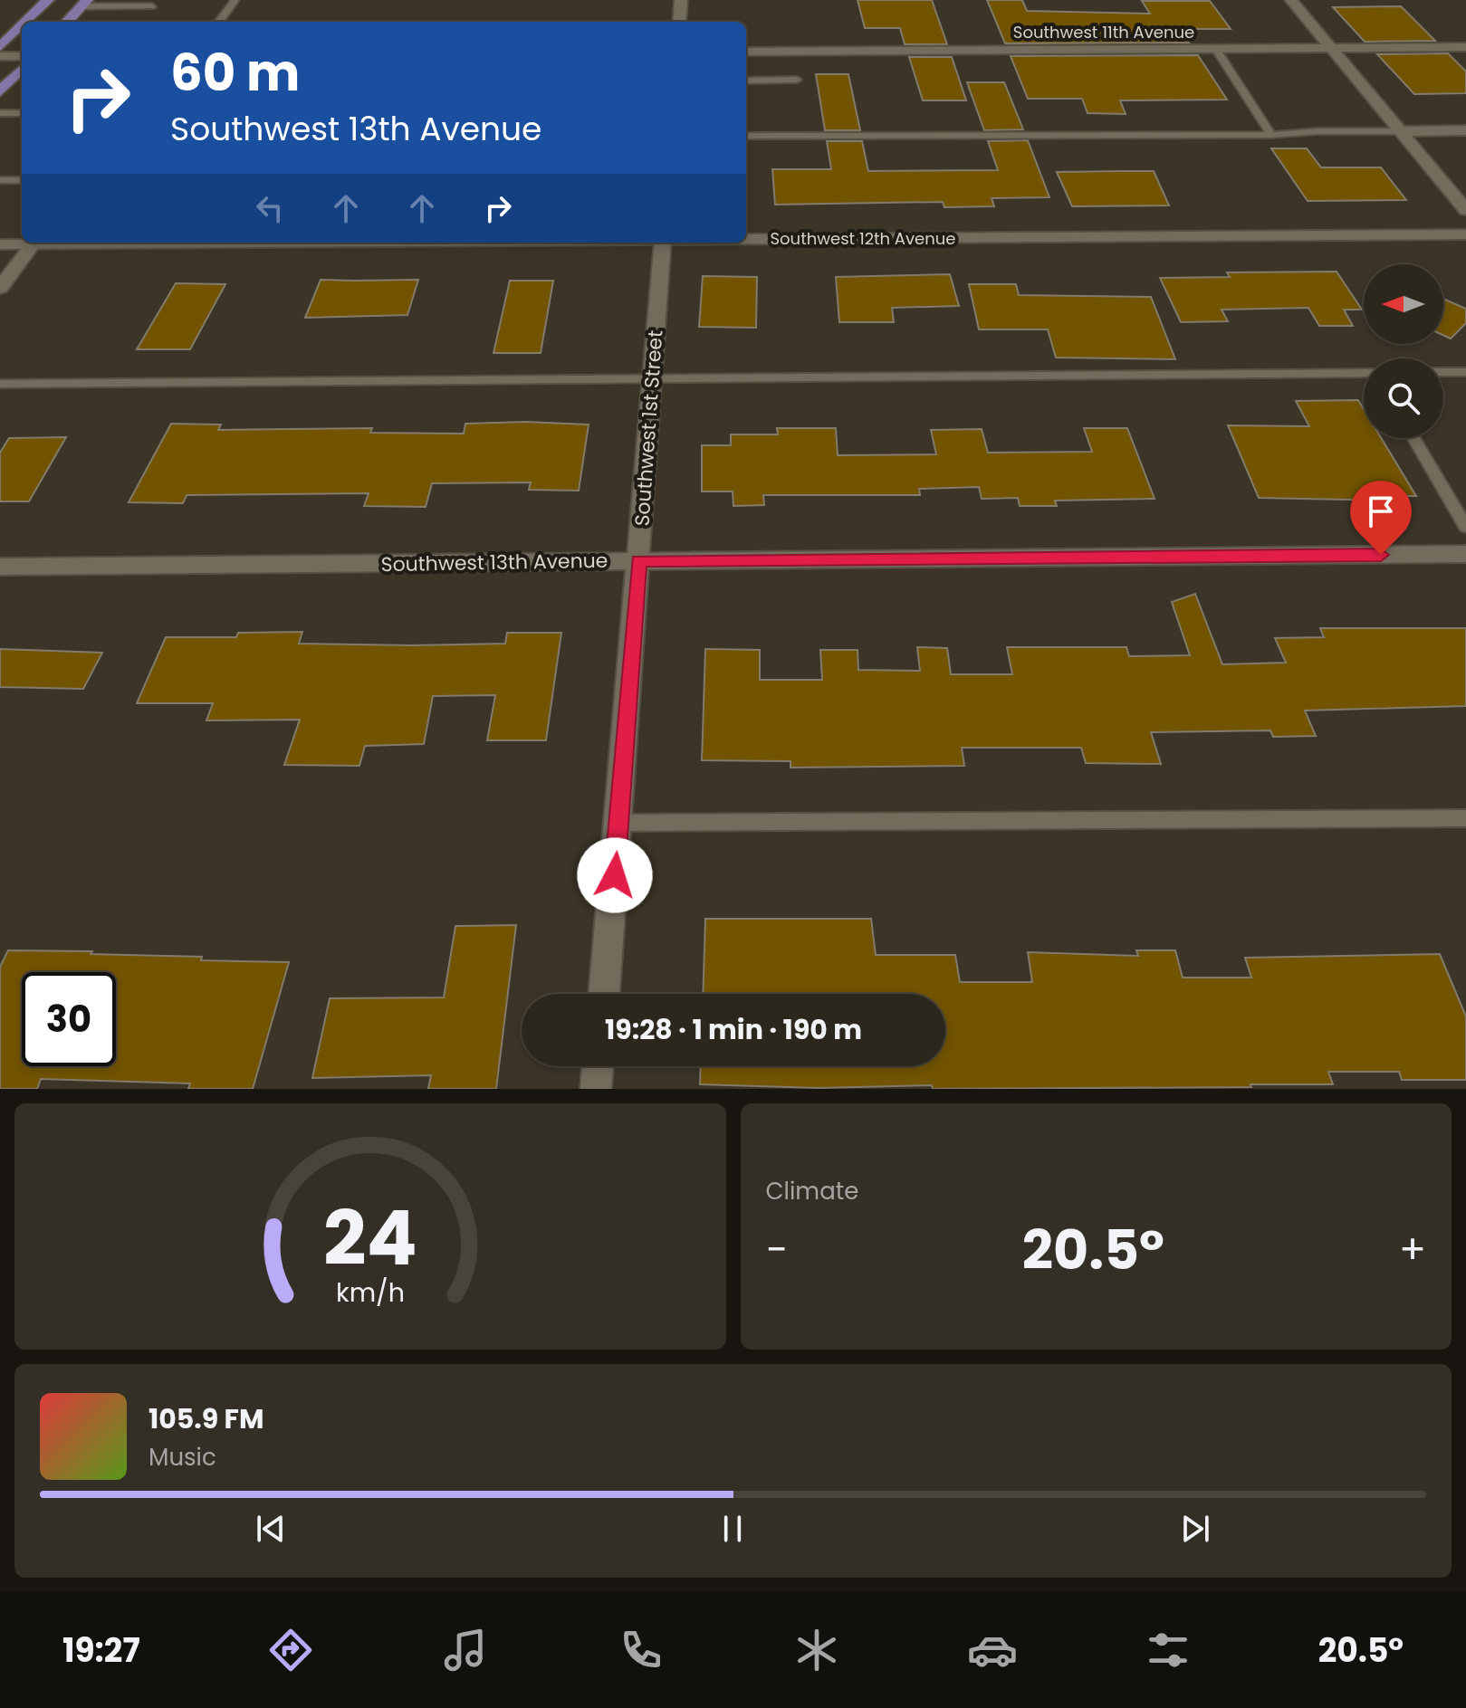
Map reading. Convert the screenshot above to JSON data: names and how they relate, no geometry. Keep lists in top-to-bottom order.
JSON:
{
  "streets": {
    "street": [
      "Southwest 11th Avenue",
      "Southwest 12th Avenue",
      "Southwest 1st Street",
      "Southwest 13th Avenue"
    ]
  },
  "crossings": [
    ["Southwest 1st Street", "Southwest 13th Avenue"]
  ],
  "north": "left",
  "page": {
    "turn": ["60 m", "Southwest 13th Avenue"],
    "limit": "30",
    "trip": "19:28 · 1 min · 190 m",
    "tile": "Climate",
    "heat": ["−", "20.5°", "+"],
    "song": ["105.9 FM", "Music"],
    "tabs": ["19:27", "20.5°"],
    "gauge": ["24", "km/h"]
  }
}
